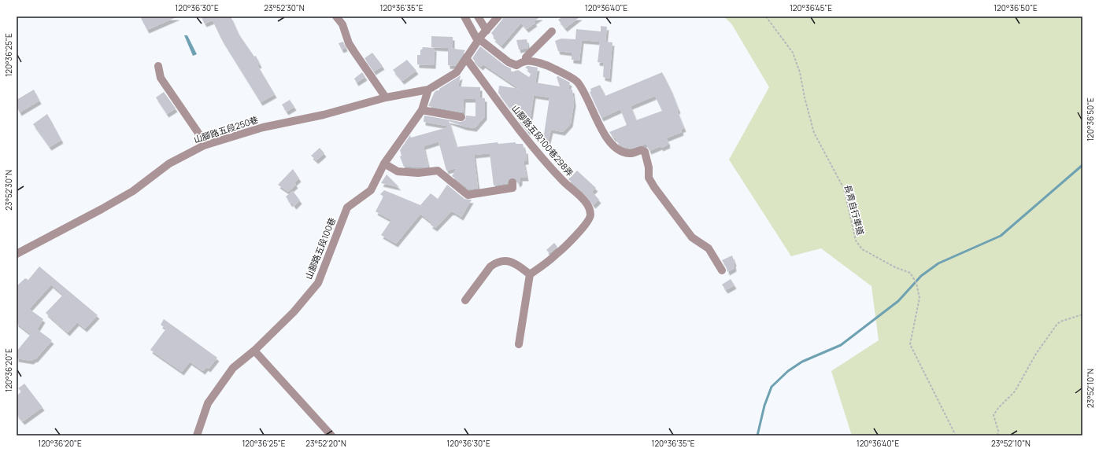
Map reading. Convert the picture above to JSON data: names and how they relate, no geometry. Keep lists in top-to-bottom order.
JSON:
{
  "streets": {
    "lane": ["山腳路五段250巷", "山腳路五段100巷298弄", "山腳路五段100巷"],
    "path": ["長青自行車道"]
  },
  "crossings": [
    ["山腳路五段250巷", "山腳路五段100巷"]
  ],
  "coordinates": [
    "120°36'30\"E",
    "23°52'30\"N",
    "120°36'35\"E",
    "120°36'40\"E",
    "120°36'45\"E",
    "120°36'50\"E",
    "120°36'25\"E",
    "120°36'20\"E",
    "23°52'10\"N",
    "23°52'20\"N"
  ]
}
